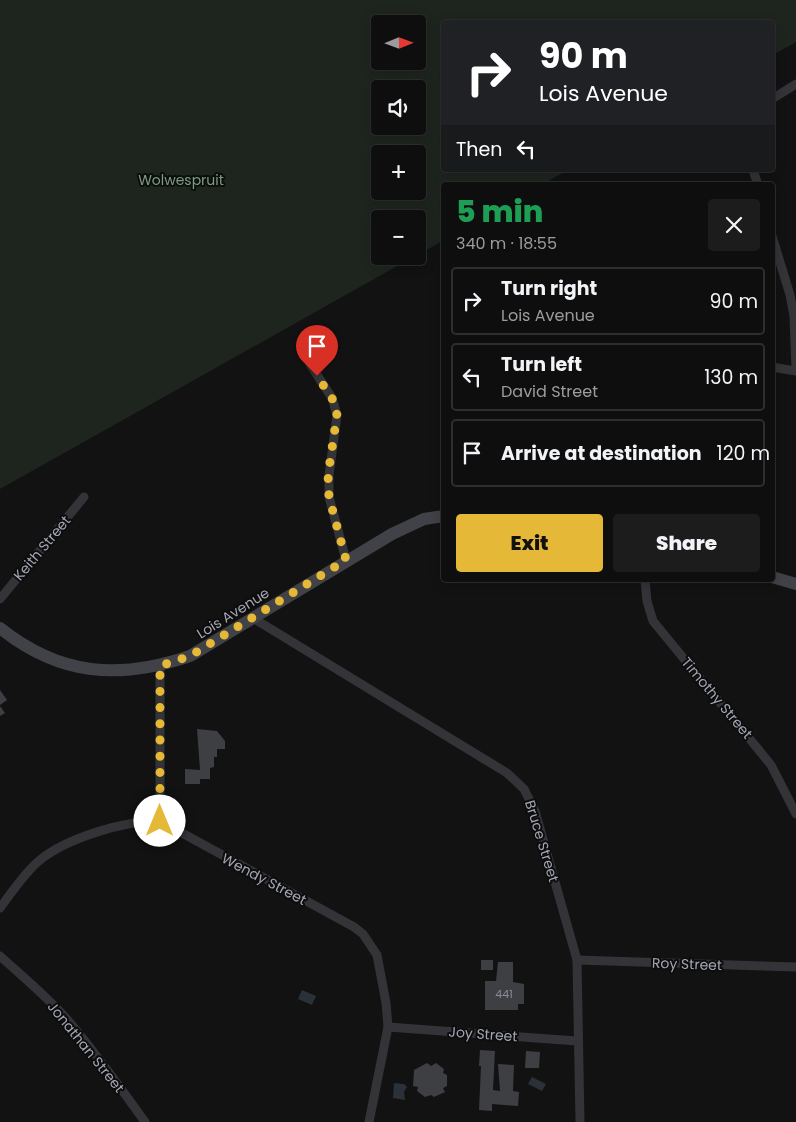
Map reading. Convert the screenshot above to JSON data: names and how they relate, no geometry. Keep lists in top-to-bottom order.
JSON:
{
  "streets": {
    "street": [
      "Keith Street",
      "Lois Avenue",
      "Timothy Street",
      "Bruce Street",
      "Wendy Street",
      "Roy Street",
      "Joy Street",
      "Jonathan Street"
    ]
  },
  "crossings": [
    ["Lois Avenue", "Bruce Street"],
    ["Bruce Street", "Roy Street"],
    ["Bruce Street", "Joy Street"],
    ["Wendy Street", "Joy Street"]
  ],
  "parks": ["Wolwespruit"],
  "house_numbers": ["441"],
  "north": "right",
  "page": {
    "map_buttons": ["+", "−"],
    "turn": ["90 m", "Lois Avenue"],
    "then": "Then",
    "heading": ["5 min", "340 m · 18:55"],
    "list": [
      {
        "name": "Turn right",
        "note": "Lois Avenue",
        "value": "90 m"
      },
      {
        "name": "Turn left",
        "note": "David Street",
        "value": "130 m"
      },
      {
        "name": "Arrive at destination",
        "value": "120 m"
      }
    ],
    "buttons": ["Exit", "Share"]
  }
}
